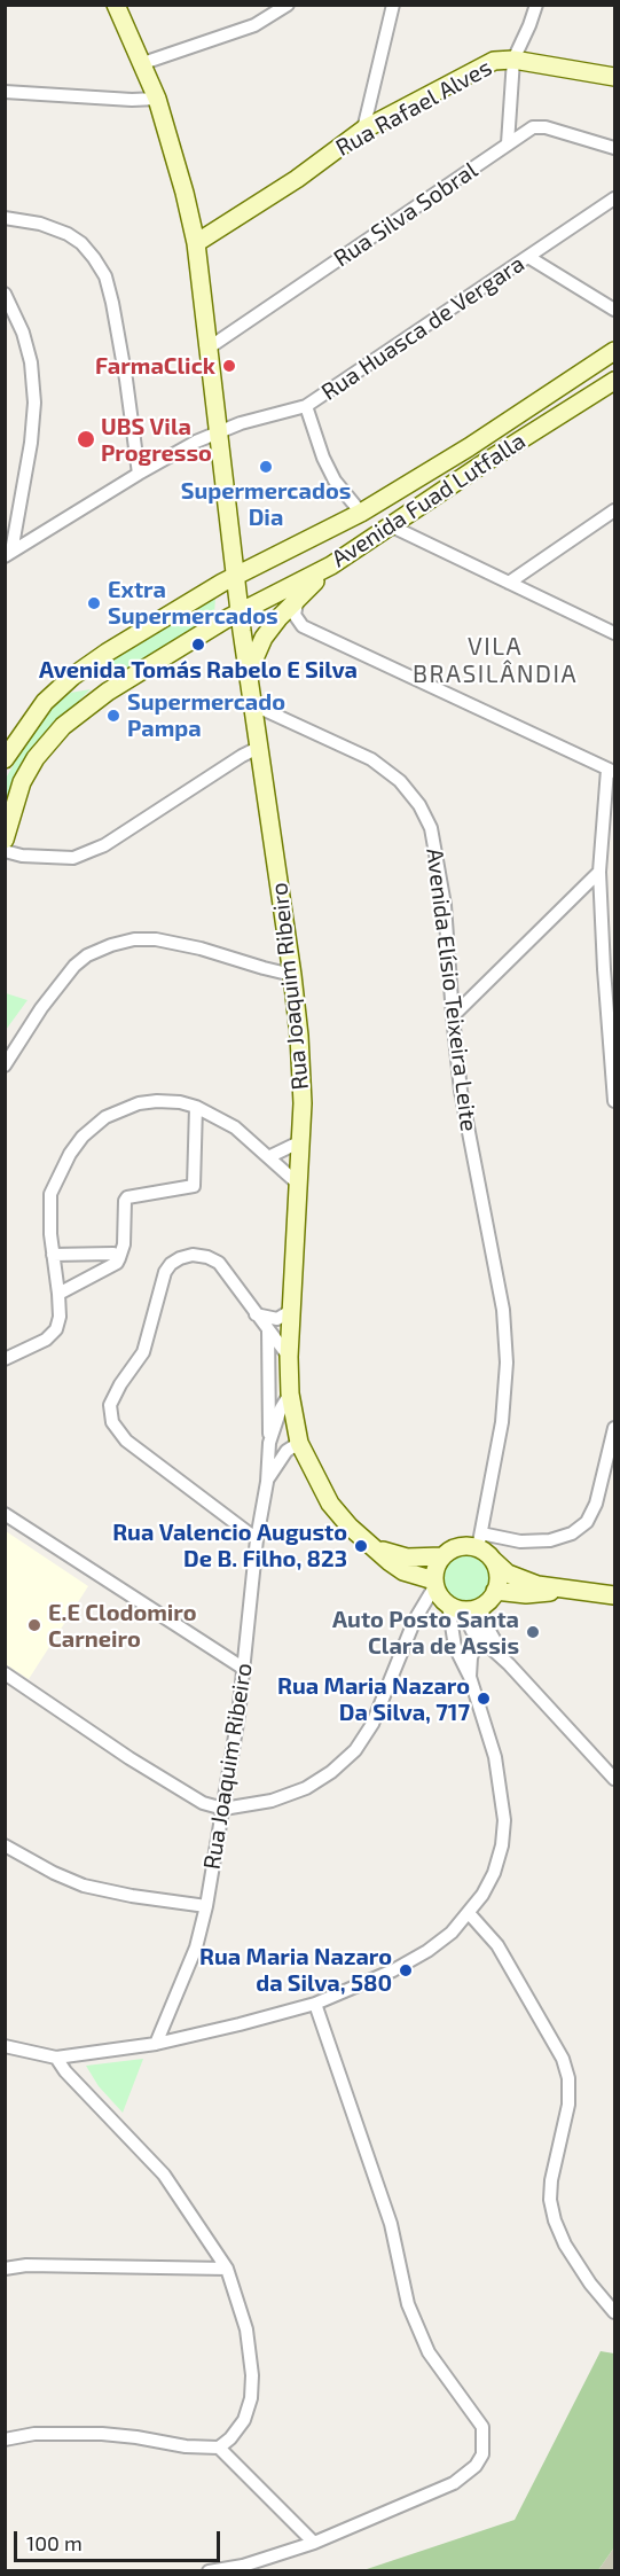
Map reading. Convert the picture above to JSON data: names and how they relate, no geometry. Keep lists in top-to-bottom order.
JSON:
{
  "streets": {
    "main road": ["Rua Rafael Alves", "Avenida Fuad Lutfalla", "Rua Joaquim Ribeiro"],
    "street": ["Rua Silva Sobral", "Rua Huasca de Vergara", "Avenida Elísio Teixeira Leite"]
  },
  "crossings": [
    ["Rua Joaquim Ribeiro", "Avenida Elísio Teixeira Leite"]
  ],
  "districts": ["VILA BRASILÂNDIA"],
  "places": [
    "FarmaClick",
    "UBS Vila Progresso",
    "Supermercados Dia",
    "Extra Supermercados",
    "Avenida Tomás Rabelo E Silva",
    "Supermercado Pampa",
    "Rua Valencio Augusto De B. Filho, 823",
    "E.E Clodomiro Carneiro",
    "Auto Posto Santa Clara de Assis",
    "Rua Maria Nazaro Da Silva, 717",
    "Rua Maria Nazaro da Silva, 580"
  ],
  "scale_bar": "100 m"
}
